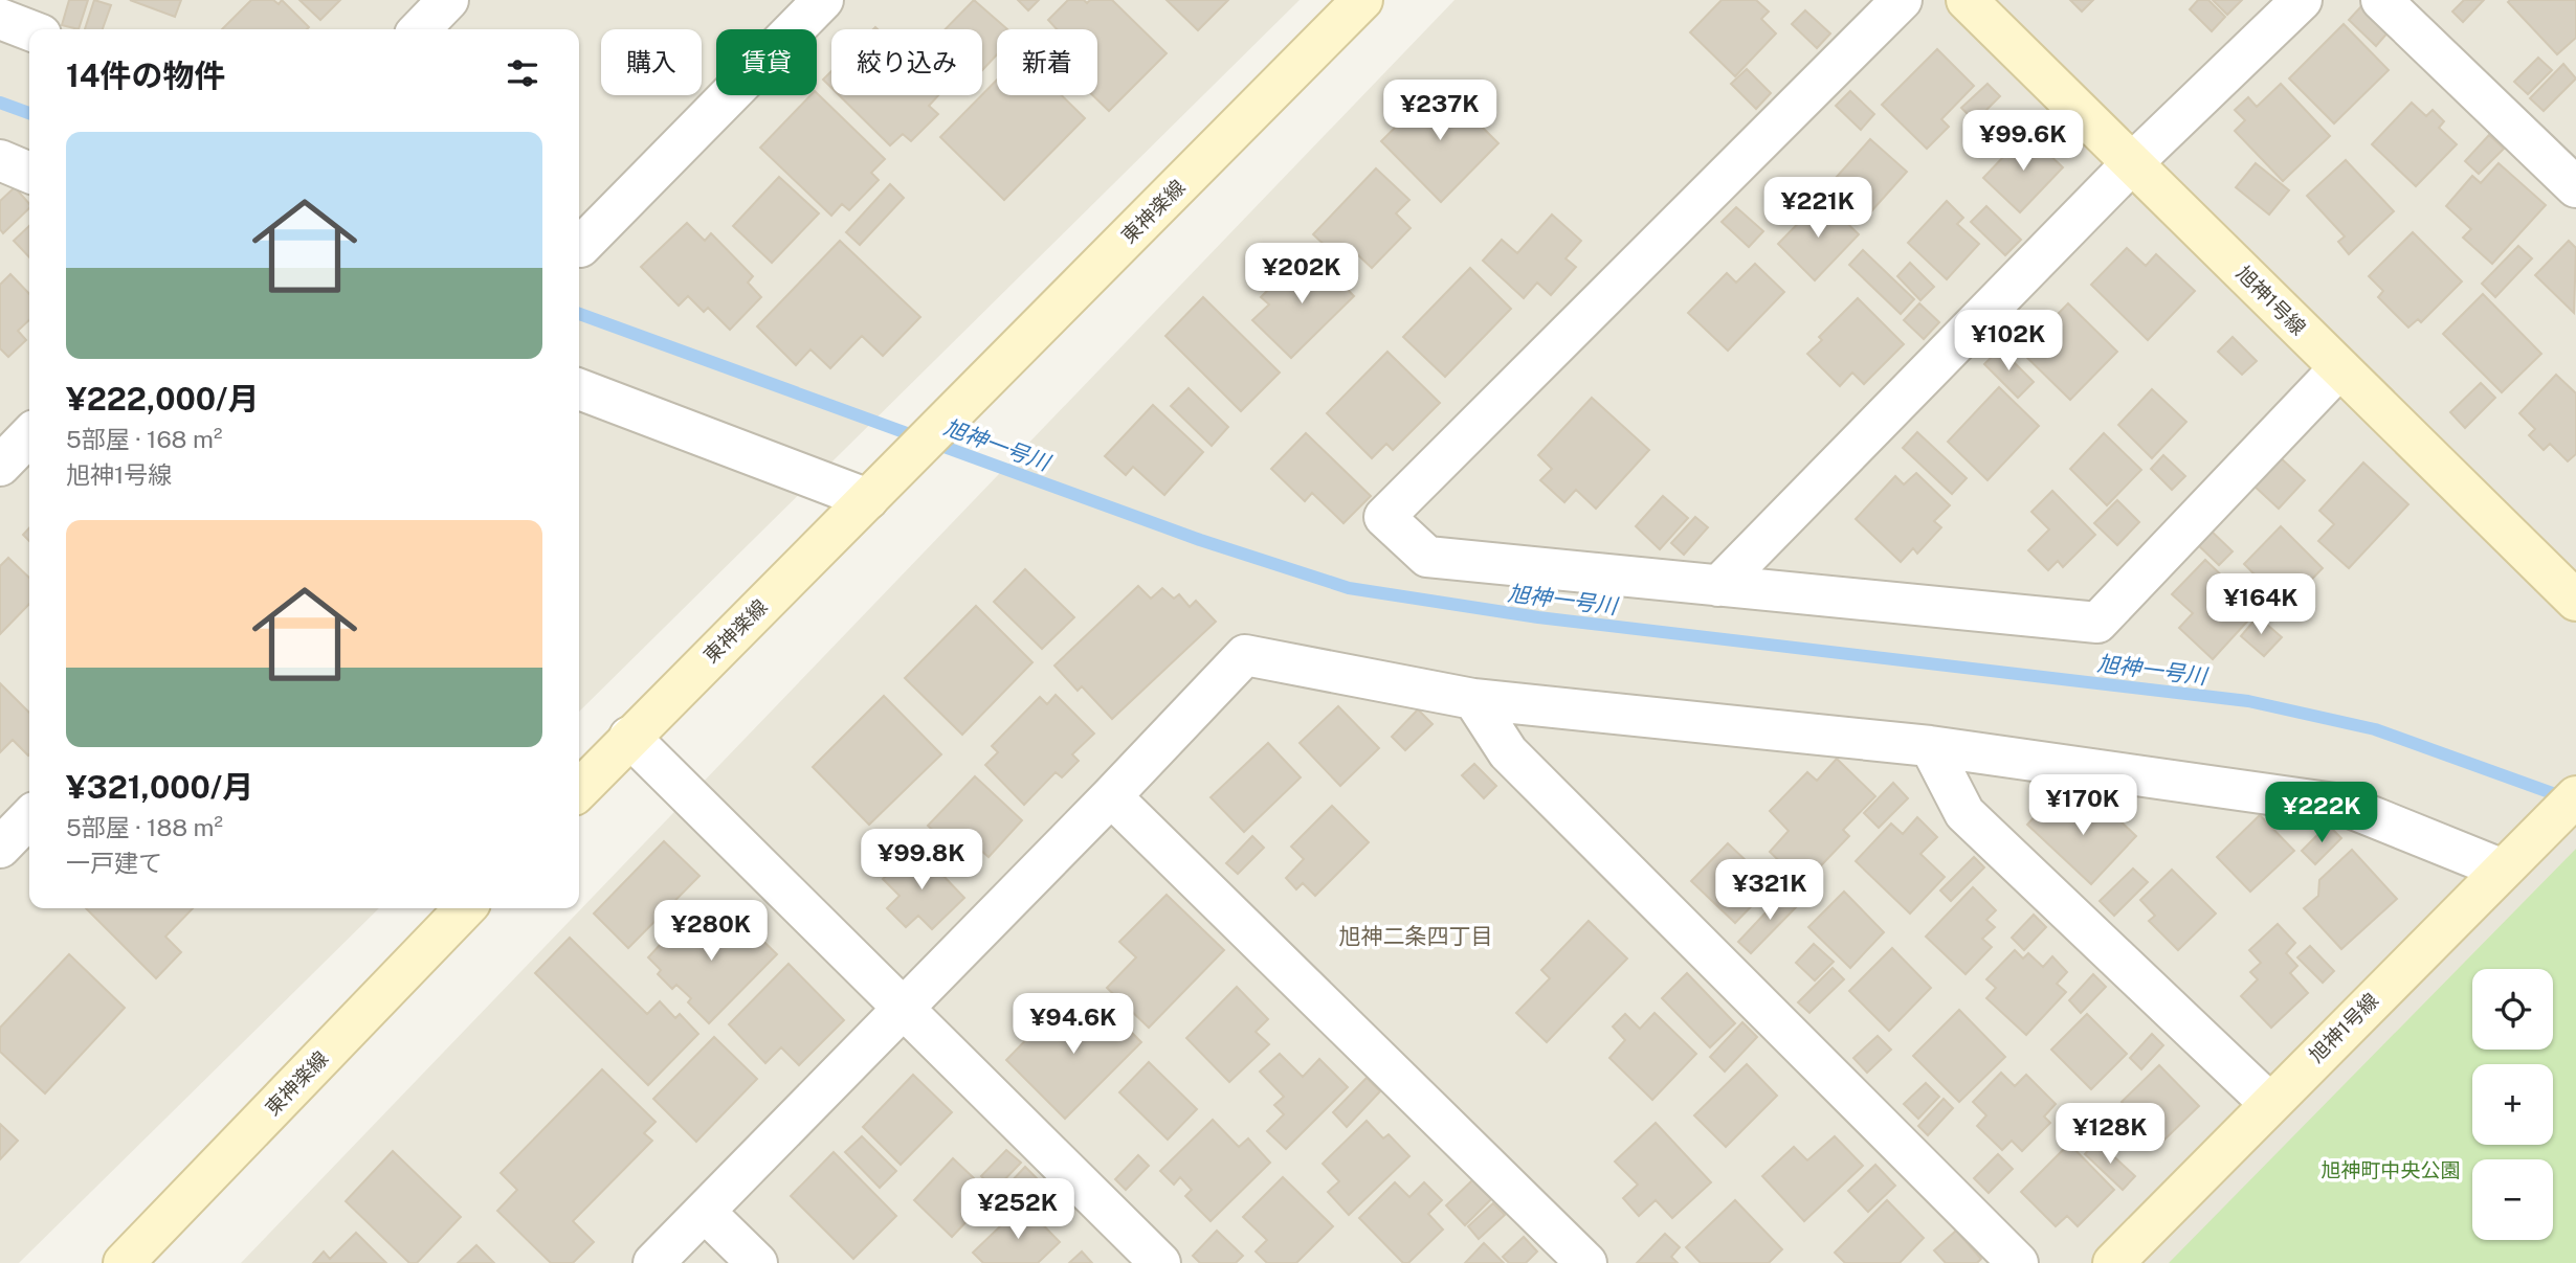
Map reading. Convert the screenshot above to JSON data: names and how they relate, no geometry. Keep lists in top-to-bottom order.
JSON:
{
  "streets": {
    "main road": ["東神楽線", "旭神1号線"]
  },
  "districts": ["旭神二条四丁目"],
  "water": ["旭神一号川"],
  "parks": ["旭神町中央公園"],
  "page": {
    "chip": [
      "購入",
      "賃貸",
      "絞り込み",
      "新着"
    ],
    "heading": "14件の物件",
    "price": [
      "¥237K",
      "¥99.6K",
      "¥221K",
      "¥202K",
      "¥102K",
      "¥164K",
      "¥170K",
      "¥222K",
      "¥99.8K",
      "¥321K",
      "¥280K",
      "¥94.6K",
      "¥128K",
      "¥252K"
    ],
    "list": [
      {
        "name": "¥222,000/月",
        "note": "5部屋 · 168 m² · 旭神1号線"
      },
      {
        "name": "¥321,000/月",
        "note": "5部屋 · 188 m² · 一戸建て"
      }
    ],
    "map_buttons": ["+", "−"]
  }
}
